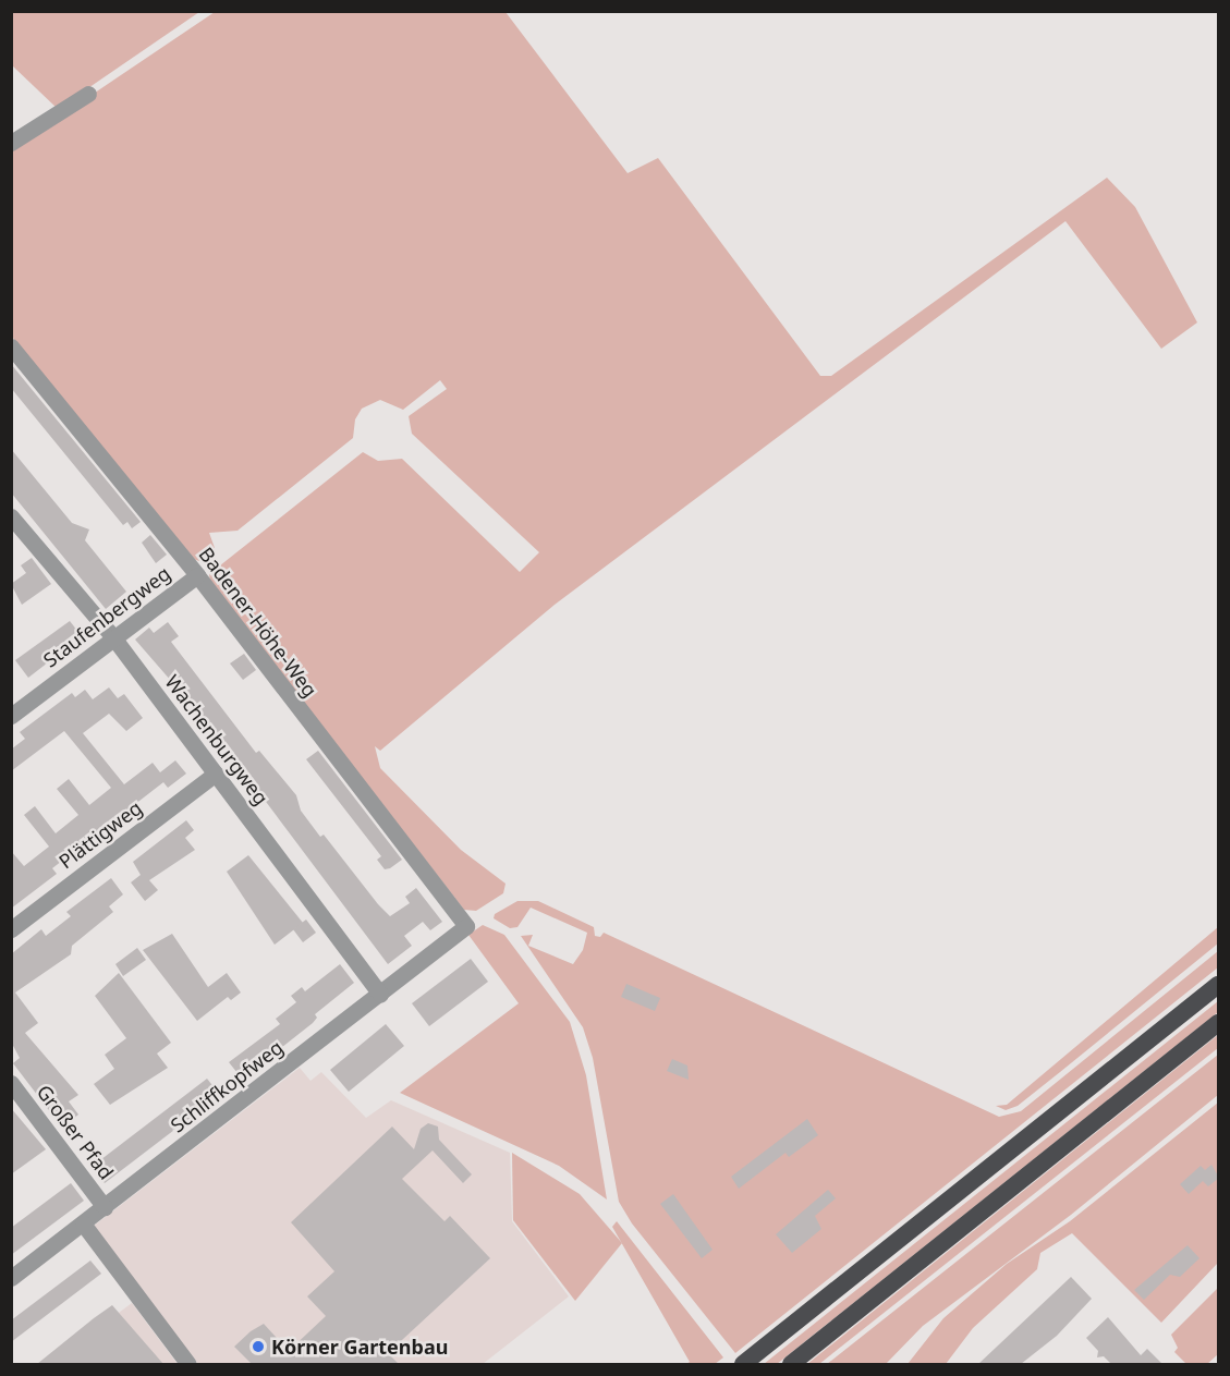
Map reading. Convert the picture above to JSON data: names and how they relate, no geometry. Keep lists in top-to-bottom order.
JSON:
{
  "streets": {
    "street": [
      "Staufenbergweg",
      "Badener-Höhe-Weg",
      "Wachenburgweg",
      "Plättigweg",
      "Schliffkopfweg",
      "Großer Pfad"
    ]
  },
  "crossings": [
    ["Staufenbergweg", "Badener-Höhe-Weg"],
    ["Staufenbergweg", "Wachenburgweg"],
    ["Badener-Höhe-Weg", "Schliffkopfweg"],
    ["Wachenburgweg", "Plättigweg"],
    ["Wachenburgweg", "Schliffkopfweg"],
    ["Schliffkopfweg", "Großer Pfad"]
  ],
  "places": ["Körner Gartenbau"]
}
